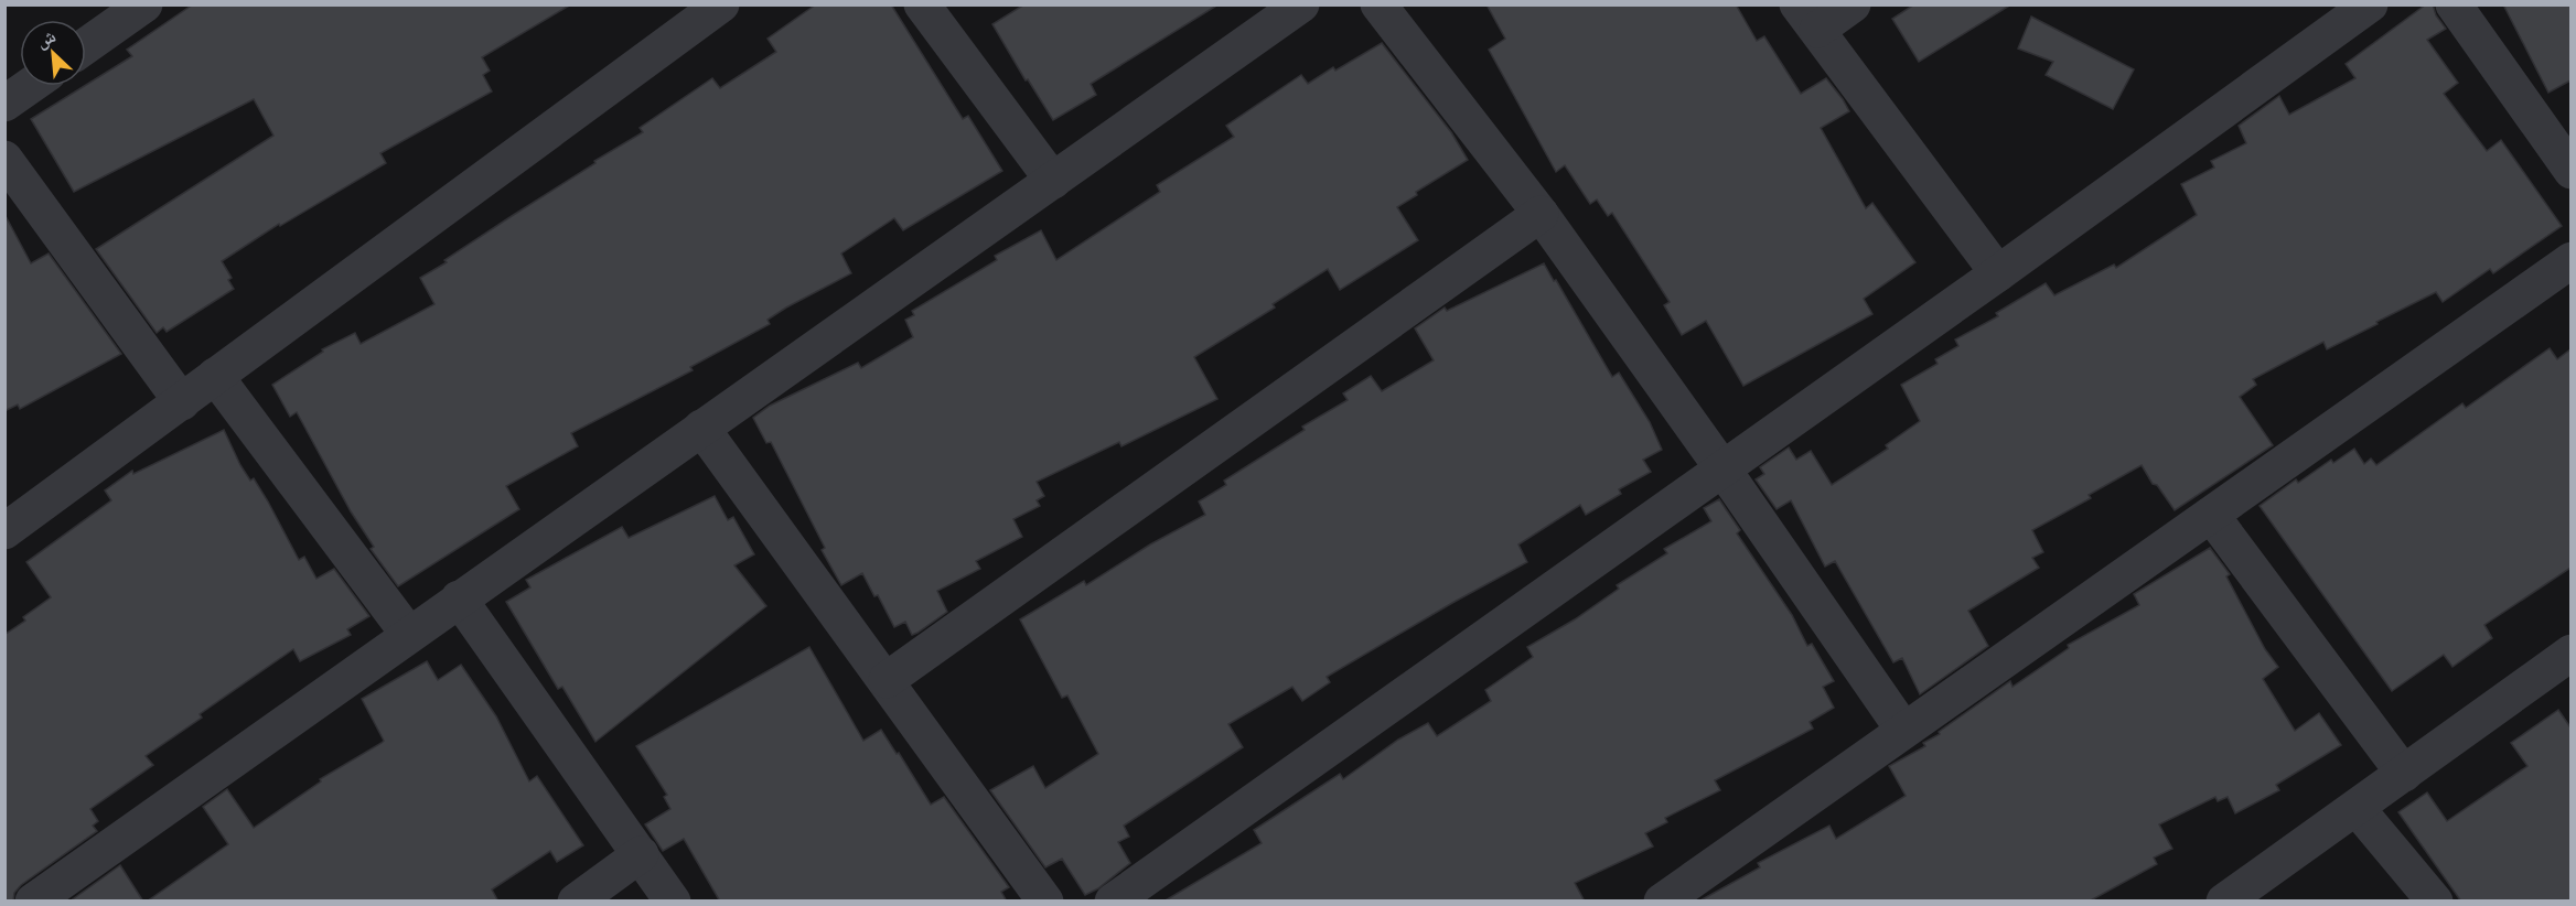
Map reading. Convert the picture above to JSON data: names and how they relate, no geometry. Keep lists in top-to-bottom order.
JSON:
{
  "north": "top left"
}
